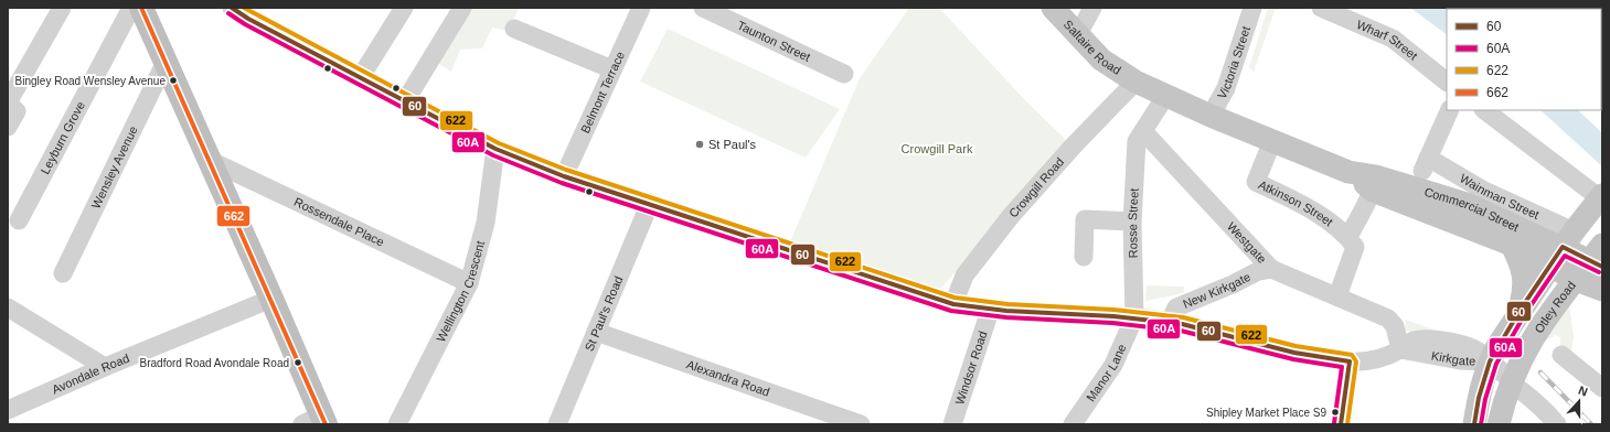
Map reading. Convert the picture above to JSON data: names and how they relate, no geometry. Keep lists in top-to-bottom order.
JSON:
{
  "streets": {
    "main road": ["Saltaire Road", "Commercial Street", "Otley Road"],
    "street": [
      "Taunton Street",
      "Wharf Street",
      "Victoria Street",
      "Belmont Terrace",
      "Leyburn Grove",
      "Wensley Avenue",
      "Crowgill Road",
      "Wainman Street",
      "Atkinson Street",
      "Rossendale Place",
      "Rosse Street",
      "Westgate",
      "New Kirkgate",
      "Wellington Crescent",
      "St Paul's Road",
      "Kirkgate",
      "Windsor Road",
      "Manor Lane",
      "Avondale Road",
      "Alexandra Road"
    ]
  },
  "crossings": [
    ["Saltaire Road", "Crowgill Road"],
    ["Saltaire Road", "Commercial Street"],
    ["Victoria Street", "Commercial Street"],
    ["Crowgill Road", "Commercial Street"],
    ["Wainman Street", "Commercial Street"],
    ["Wainman Street", "Otley Road"],
    ["Atkinson Street", "Commercial Street"],
    ["Commercial Street", "Otley Road"],
    ["Rossendale Place", "Wellington Crescent"],
    ["Rosse Street", "Westgate"],
    ["Rosse Street", "Manor Lane"],
    ["Westgate", "New Kirkgate"],
    ["Westgate", "Kirkgate"],
    ["Otley Road", "Kirkgate"],
    ["St Paul's Road", "Alexandra Road"]
  ],
  "parks": ["Crowgill Park"],
  "places": [
    "Bingley Road Wensley Avenue",
    "St Paul's",
    "Bradford Road Avondale Road",
    "Shipley Market Place S9"
  ],
  "lines": [
    "transit line 60",
    "transit line 622",
    "transit line 662",
    "transit line 60A"
  ],
  "legend": [
    "60",
    "60A",
    "622",
    "662"
  ],
  "north": "top"
}
